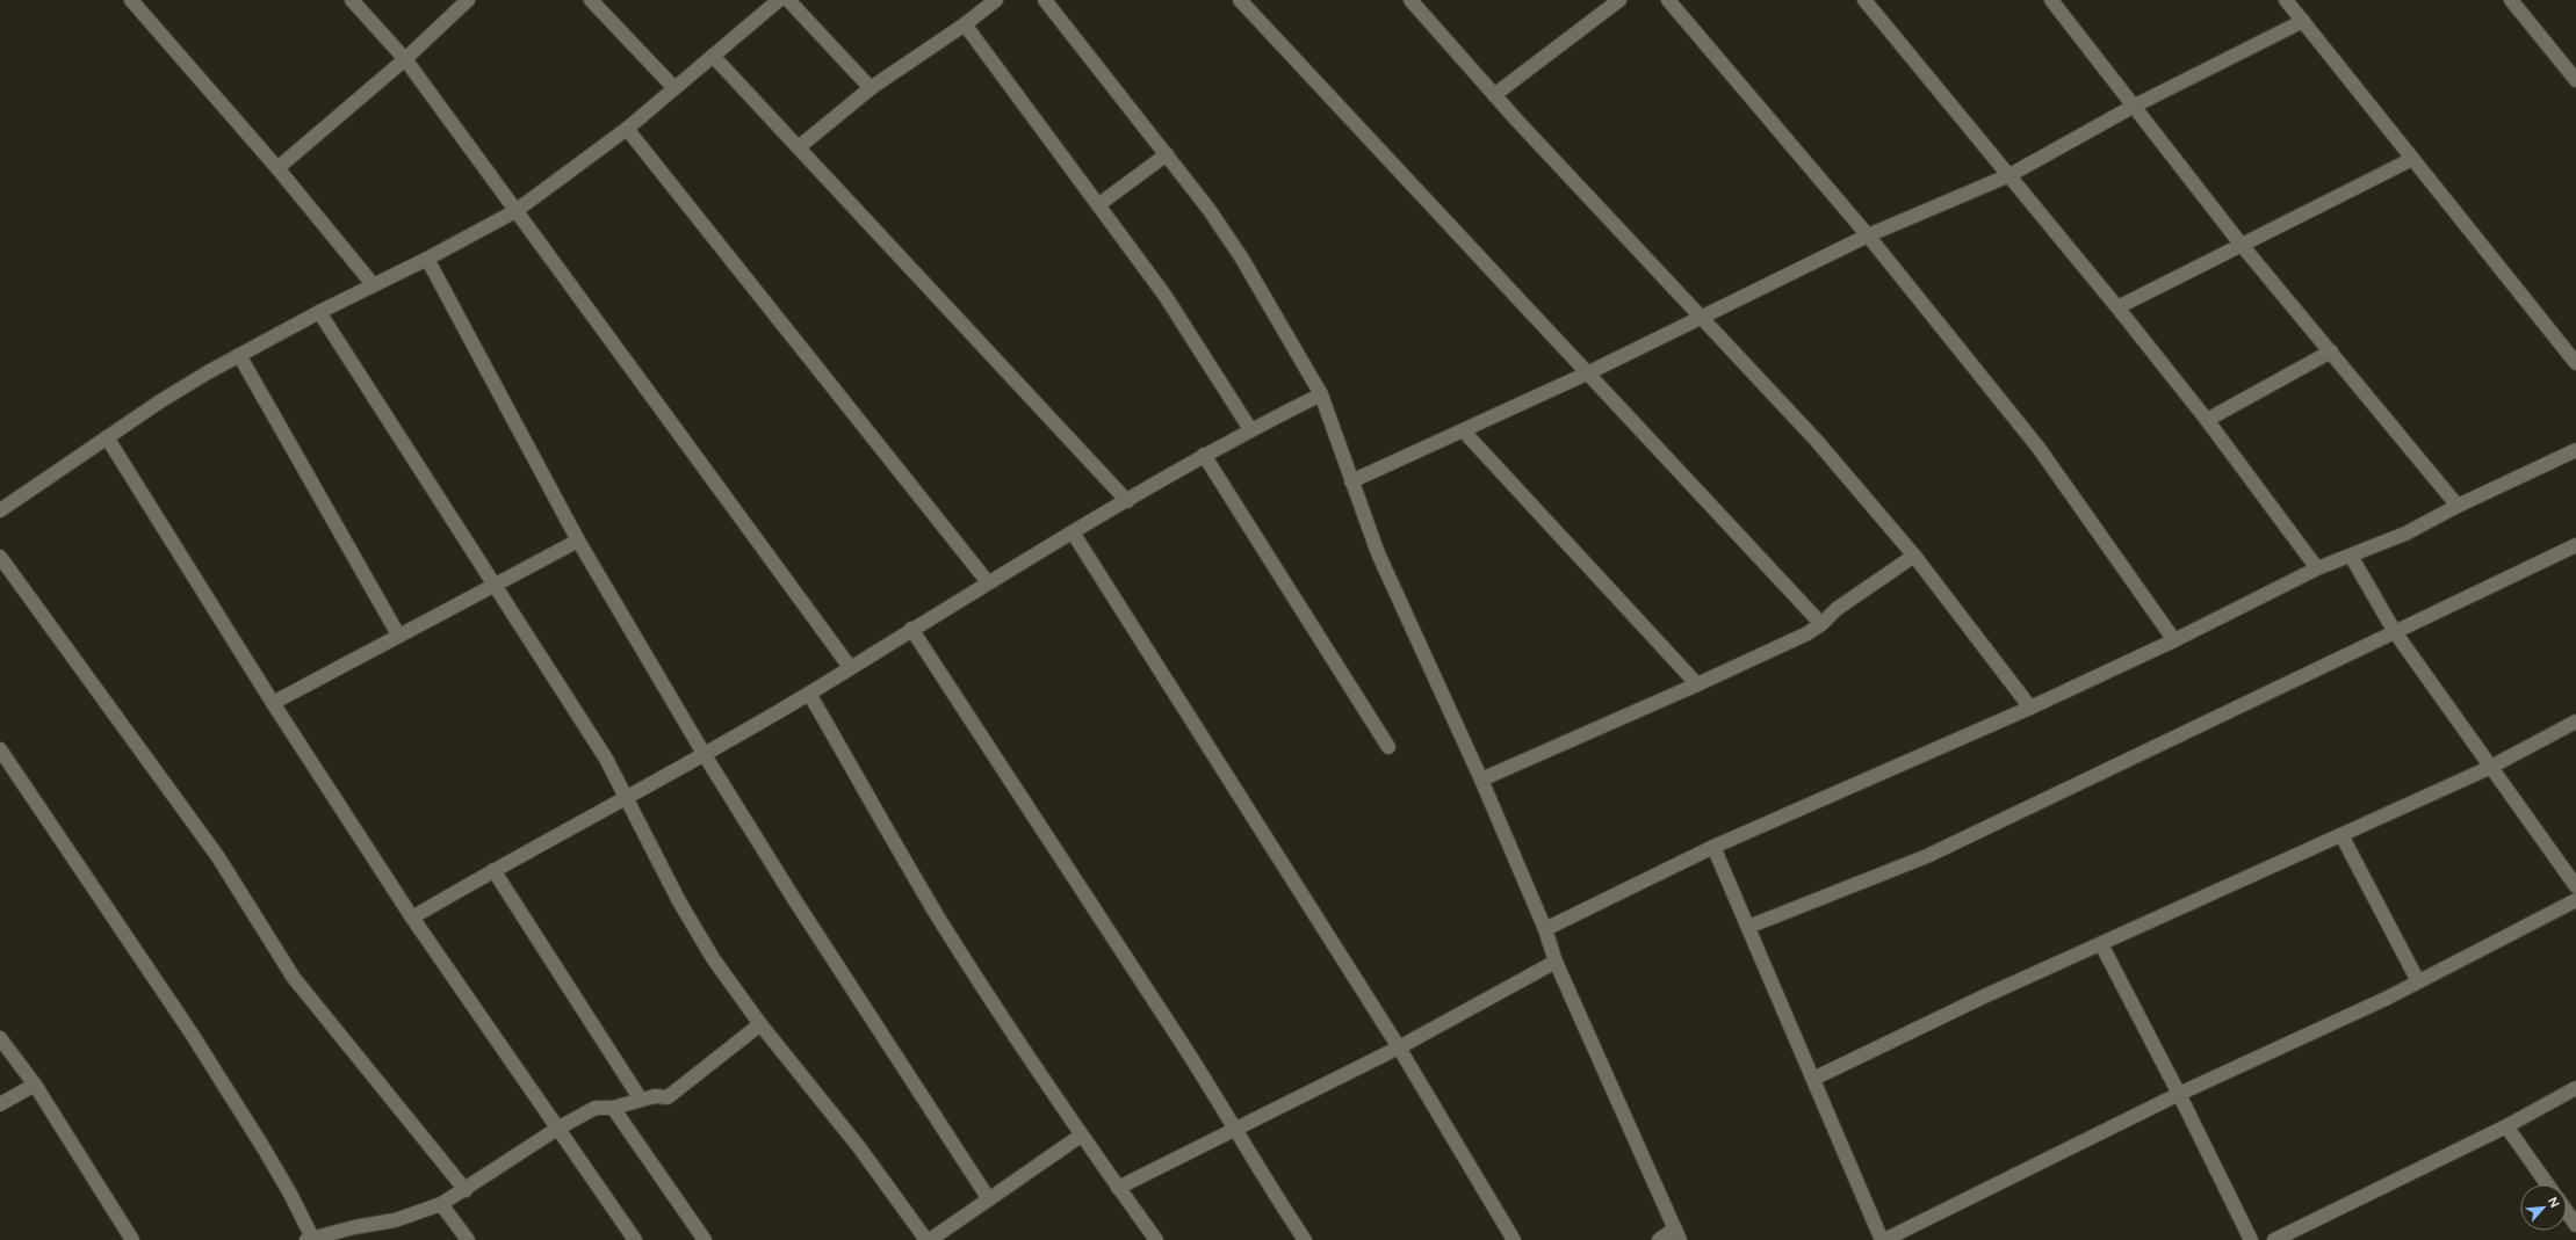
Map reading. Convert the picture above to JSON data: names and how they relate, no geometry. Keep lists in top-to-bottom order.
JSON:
{
  "north": "top right"
}
